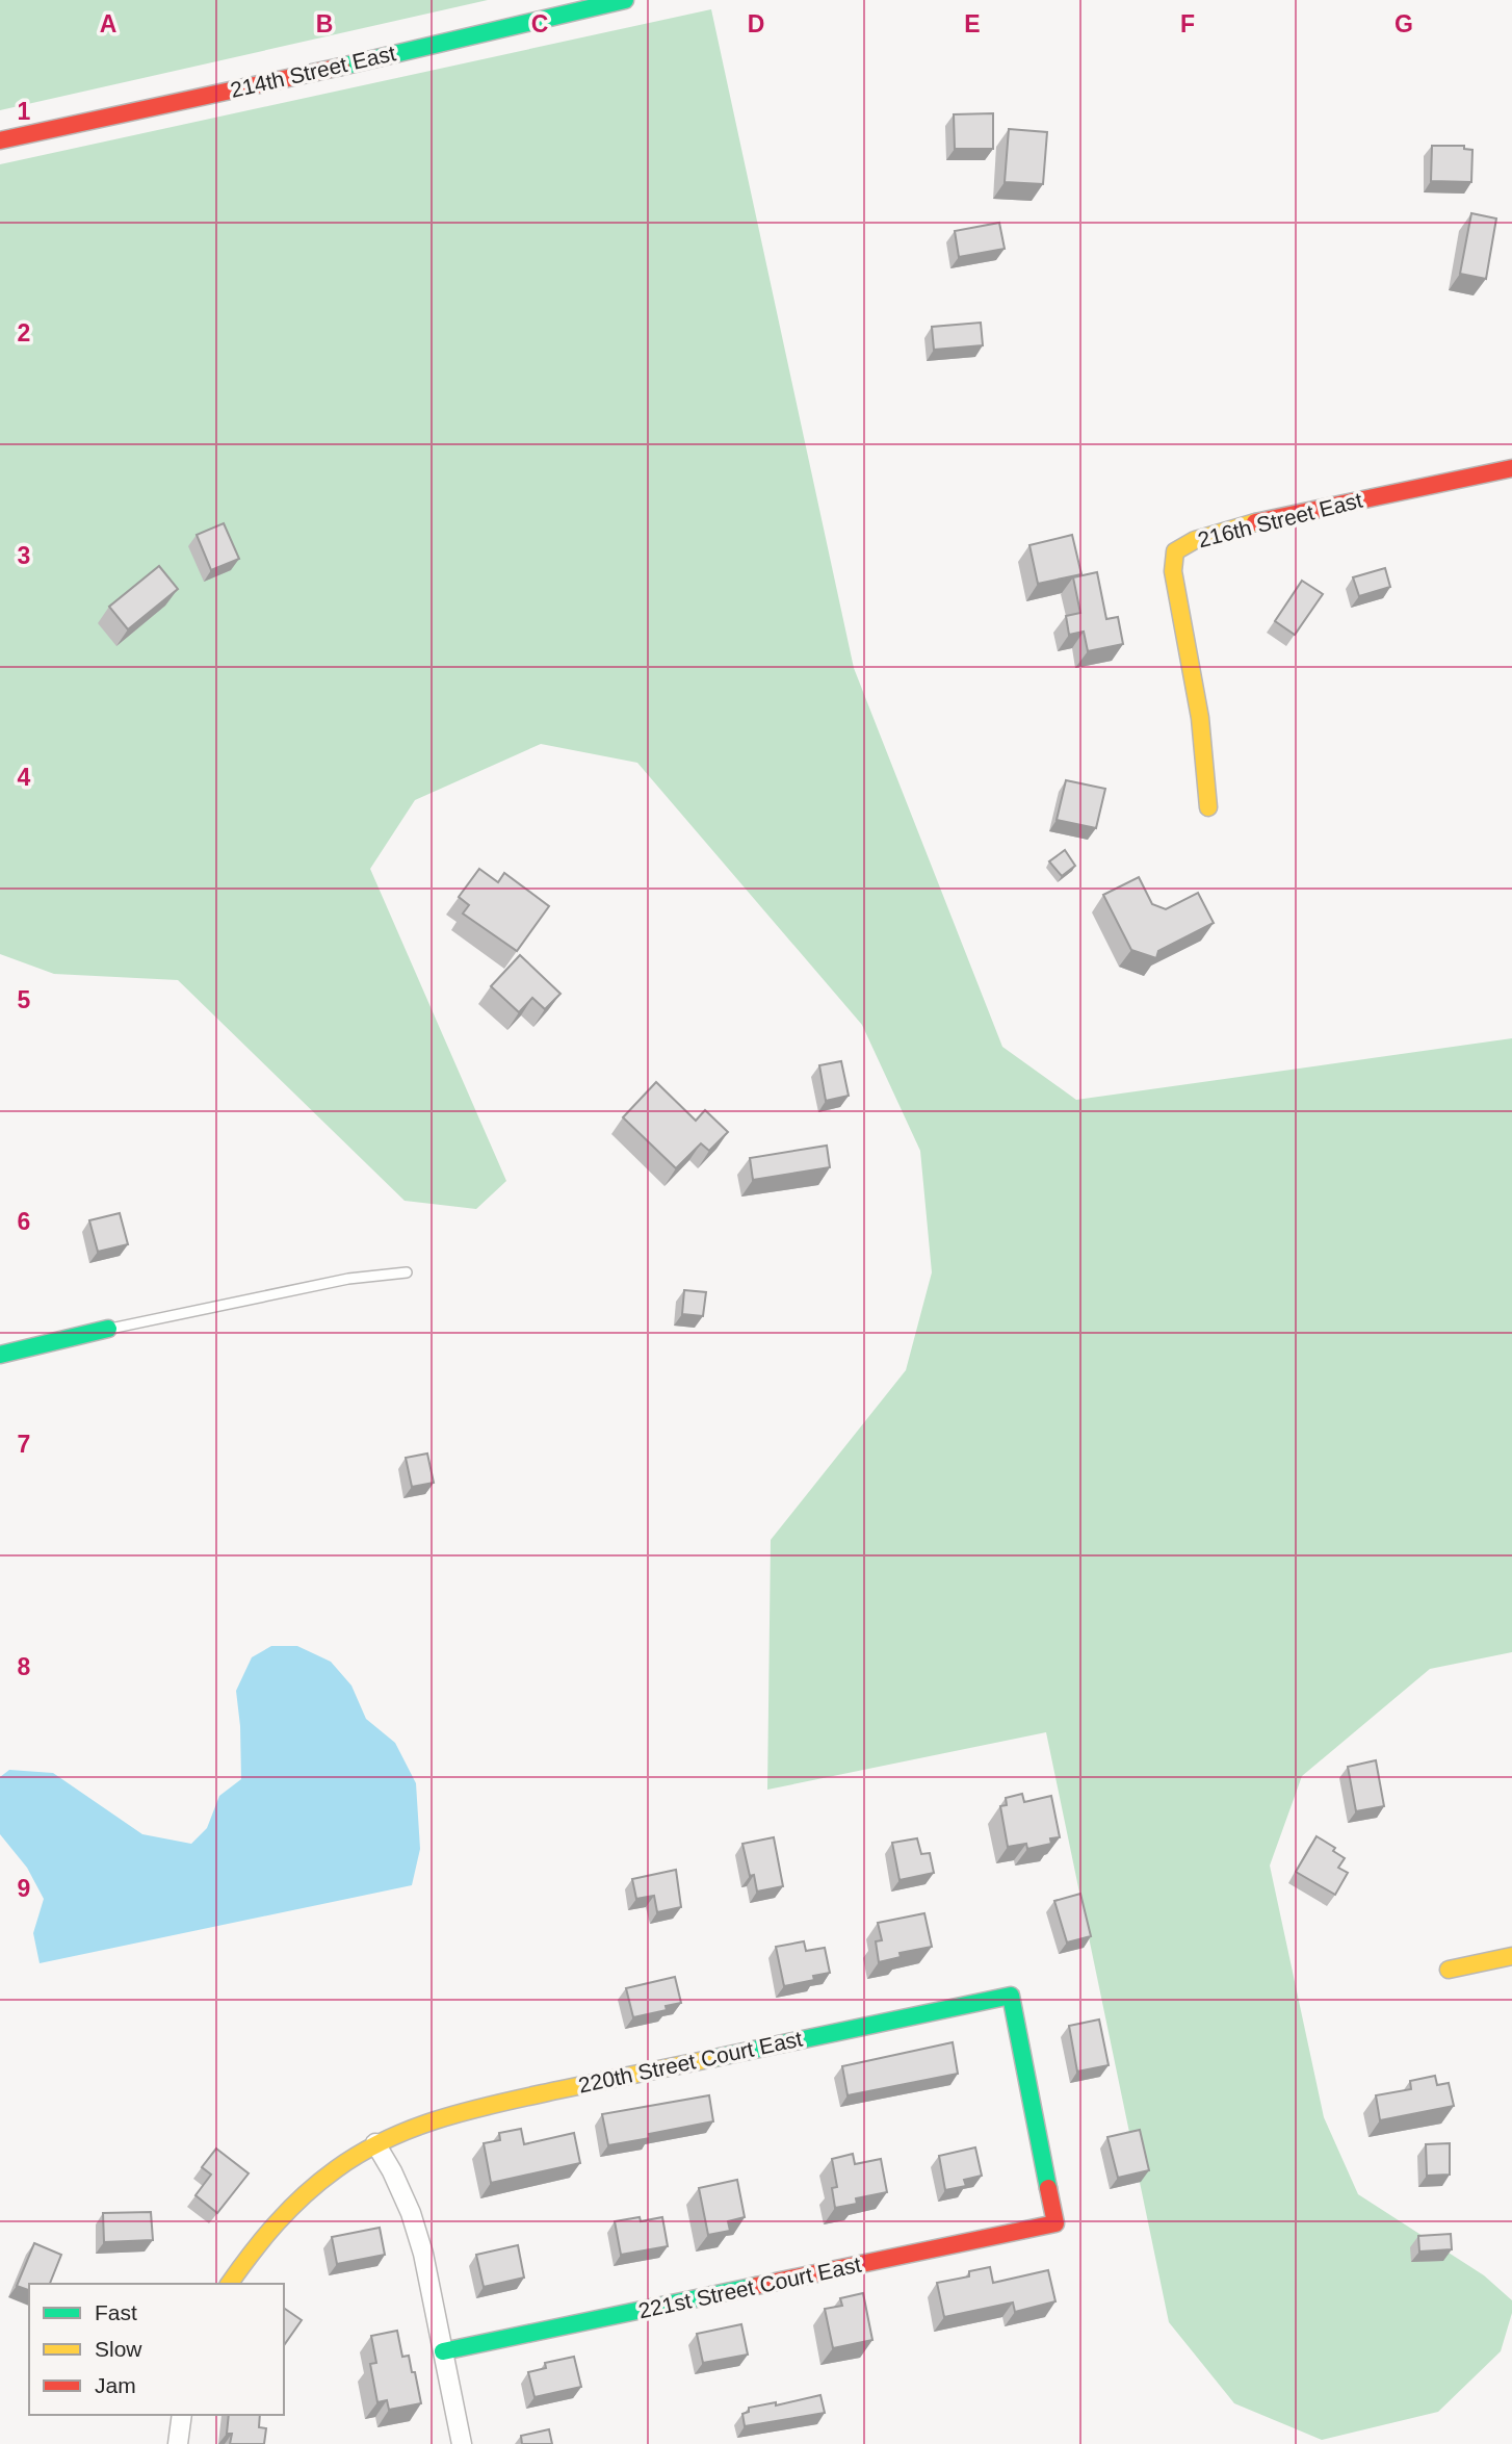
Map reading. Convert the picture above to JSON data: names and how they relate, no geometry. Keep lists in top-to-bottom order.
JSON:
{
  "streets": {
    "street": [
      "214th Street East",
      "216th Street East",
      "220th Street Court East",
      "221st Street Court East"
    ]
  },
  "crossings": [
    ["220th Street Court East", "221st Street Court East"]
  ],
  "legend": ["Fast", "Slow", "Jam"],
  "grid": {
    "columns": [
      "A",
      "B",
      "C",
      "D",
      "E",
      "F",
      "G"
    ],
    "rows": [
      "1",
      "2",
      "3",
      "4",
      "5",
      "6",
      "7",
      "8",
      "9"
    ]
  }
}
